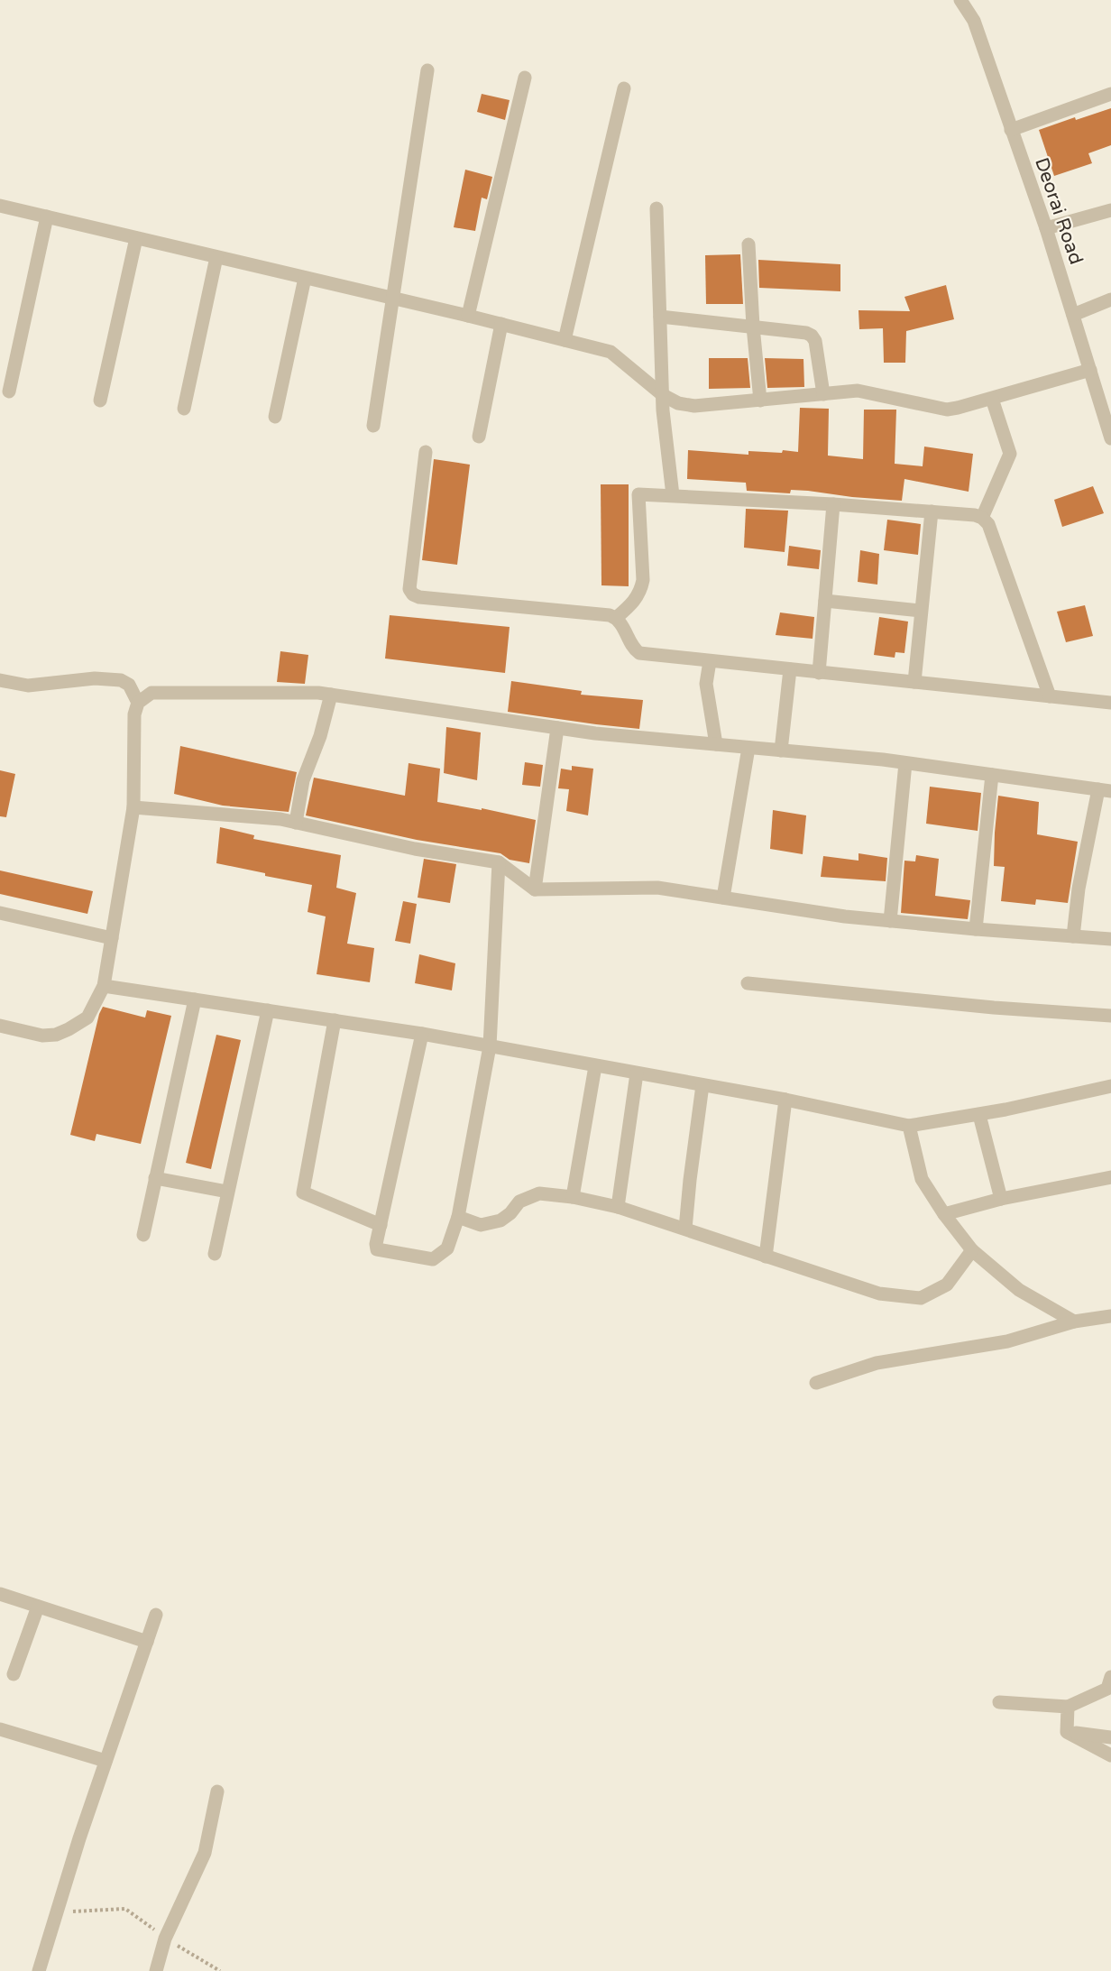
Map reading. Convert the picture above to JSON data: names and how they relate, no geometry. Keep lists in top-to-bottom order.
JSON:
{
  "streets": {
    "street": ["Deorai Road"]
  }
}
